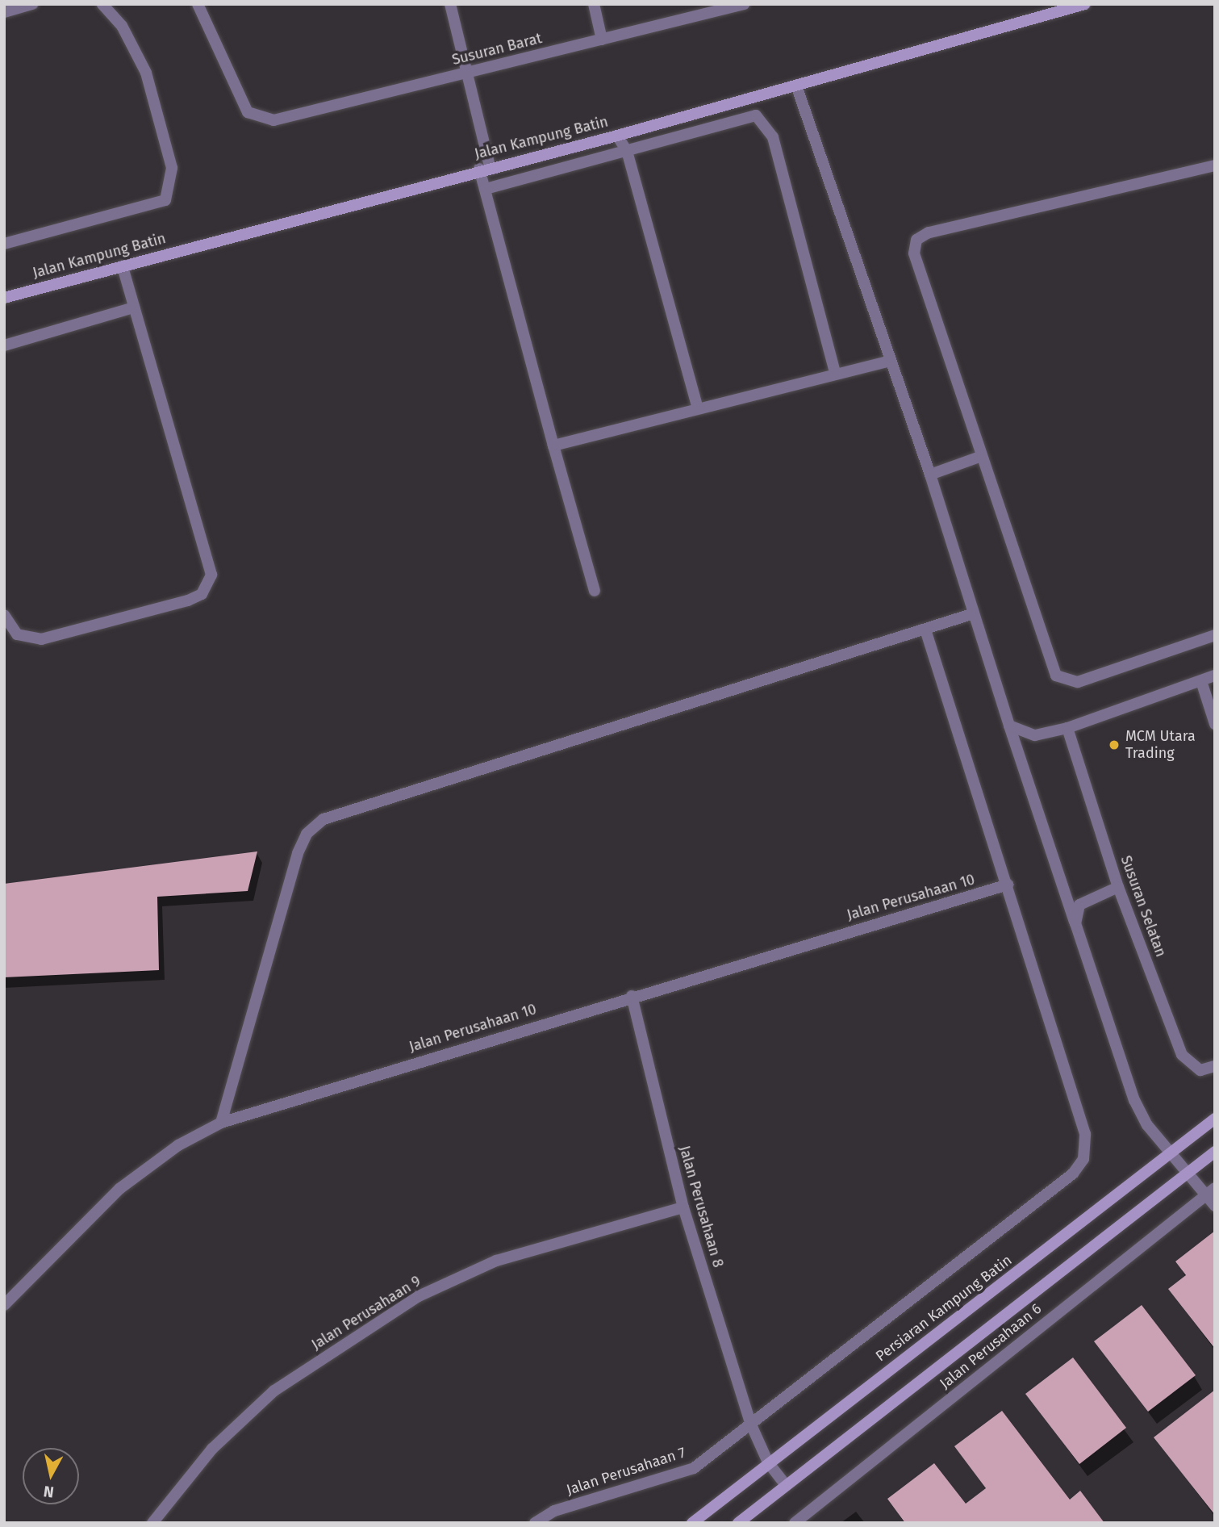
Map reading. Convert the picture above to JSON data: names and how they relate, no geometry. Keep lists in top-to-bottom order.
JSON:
{
  "streets": {
    "street": [
      "Susuran Barat",
      "Jalan Kampung Batin",
      "Jalan Perusahaan 10",
      "Susuran Selatan",
      "Jalan Perusahaan 8",
      "Persiaran Kampung Batin",
      "Jalan Perusahaan 9",
      "Jalan Perusahaan 6",
      "Jalan Perusahaan 7"
    ]
  },
  "crossings": [
    ["Jalan Perusahaan 10", "Jalan Perusahaan 8"],
    ["Jalan Perusahaan 10", "Jalan Perusahaan 7"],
    ["Jalan Perusahaan 8", "Persiaran Kampung Batin"],
    ["Jalan Perusahaan 8", "Jalan Perusahaan 9"],
    ["Jalan Perusahaan 8", "Jalan Perusahaan 7"]
  ],
  "places": ["MCM Utara Trading"],
  "north": "bottom"
}
